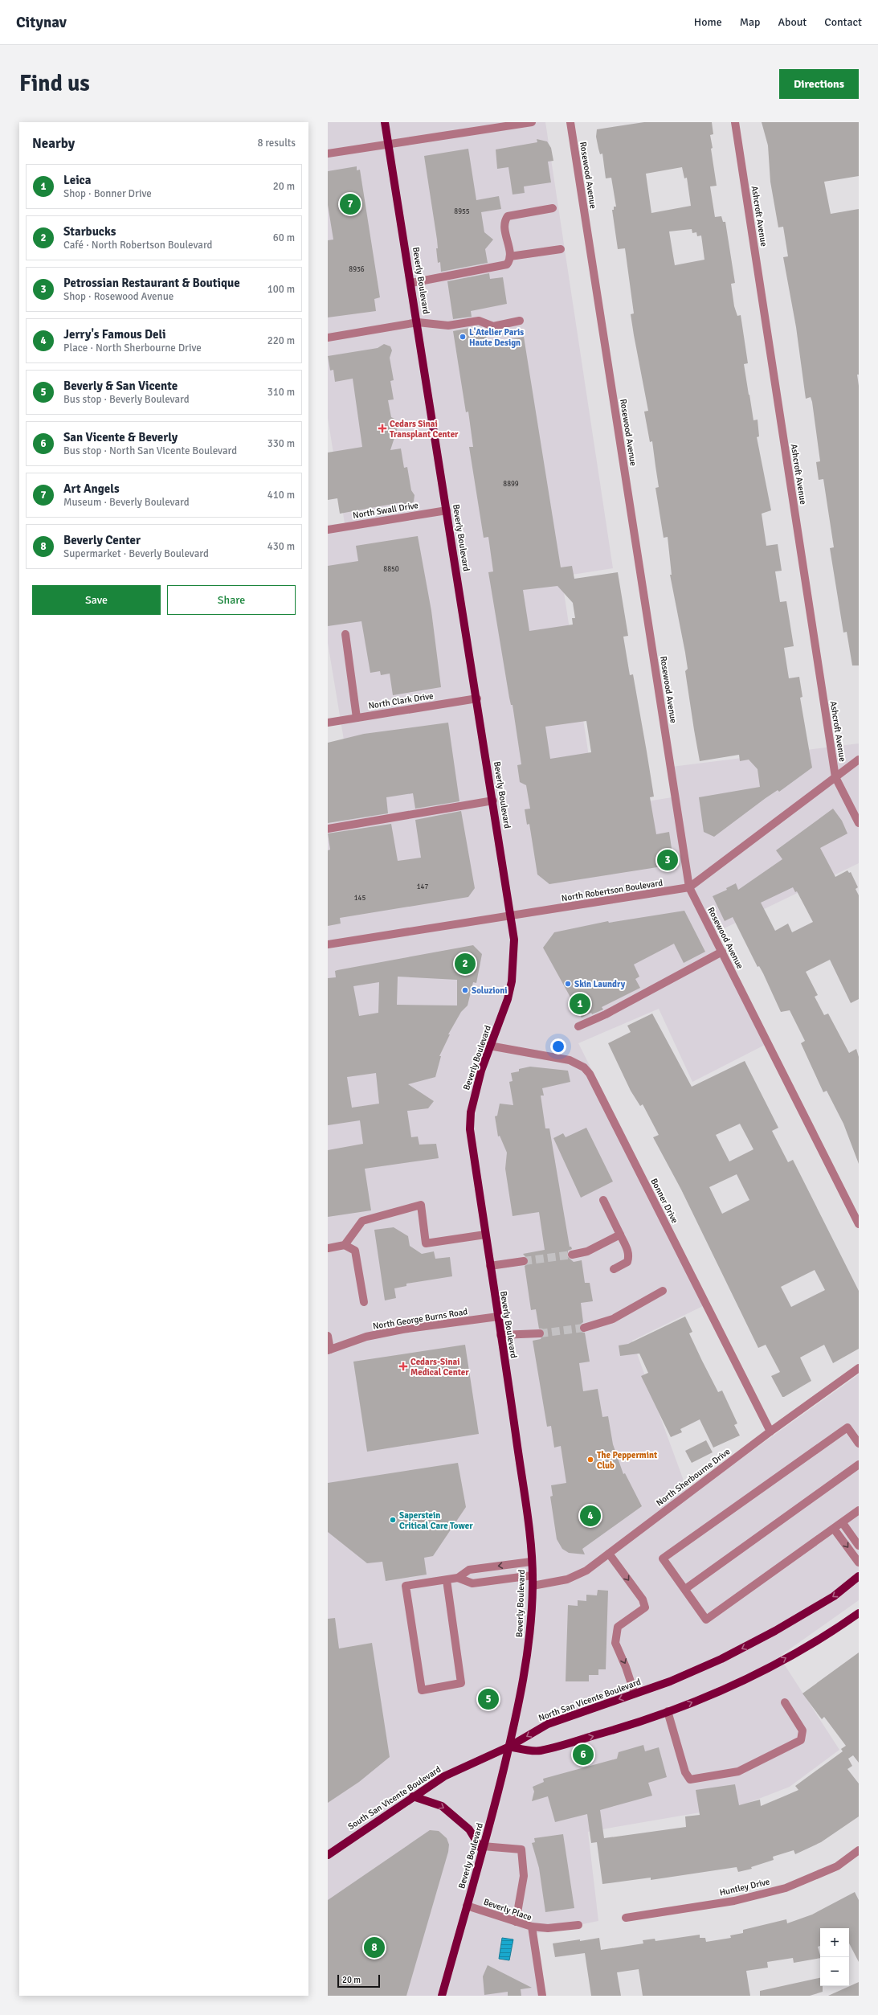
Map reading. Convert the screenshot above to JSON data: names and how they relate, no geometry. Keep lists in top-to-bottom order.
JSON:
{
  "streets": {
    "main road": ["Beverly Boulevard", "North San Vicente Boulevard", "South San Vicente Boulevard"],
    "street": [
      "Rosewood Avenue",
      "Ashcroft Avenue",
      "North Swall Drive",
      "North Clark Drive",
      "North Robertson Boulevard",
      "Bonner Drive",
      "North George Burns Road",
      "North Sherbourne Drive",
      "Huntley Drive",
      "Beverly Place"
    ]
  },
  "crossings": [
    ["Rosewood Avenue", "North Robertson Boulevard"],
    ["Ashcroft Avenue", "North Robertson Boulevard"],
    ["Beverly Boulevard", "North Swall Drive"],
    ["Beverly Boulevard", "North Clark Drive"],
    ["Beverly Boulevard", "North Robertson Boulevard"],
    ["Beverly Boulevard", "Bonner Drive"],
    ["Beverly Boulevard", "North George Burns Road"],
    ["Beverly Boulevard", "North Sherbourne Drive"],
    ["Beverly Boulevard", "North San Vicente Boulevard"],
    ["Beverly Boulevard", "South San Vicente Boulevard"],
    ["Beverly Boulevard", "Beverly Place"],
    ["Bonner Drive", "North Sherbourne Drive"],
    ["North San Vicente Boulevard", "South San Vicente Boulevard"]
  ],
  "places": {
    "other": [
      "L'Atelier Paris Haute Design",
      "Skin Laundry",
      "Soluzioni",
      "The Peppermint Club",
      "Saperstein Critical Care Tower"
    ],
    "health": ["Cedars Sinai Transplant Center", "Cedars-Sinai Medical Center"]
  },
  "house_numbers": [
    "8955",
    "8936",
    "8899",
    "8850",
    "147",
    "145"
  ],
  "scale_bar": "20 m",
  "page": {
    "header": "Citynav",
    "nav": [
      "Home",
      "Map",
      "About",
      "Contact"
    ],
    "buttons": [
      "Directions",
      ["Save", "Share"]
    ],
    "title": "Find us",
    "heading": ["Nearby", "8 results"],
    "list": [
      {
        "mark": "1",
        "name": "Leica",
        "note": "Shop · Bonner Drive",
        "value": "20 m"
      },
      {
        "mark": "2",
        "name": "Starbucks",
        "note": "Café · North Robertson Boulevard",
        "value": "60 m"
      },
      {
        "mark": "3",
        "name": "Petrossian Restaurant & Boutique",
        "note": "Shop · Rosewood Avenue",
        "value": "100 m"
      },
      {
        "mark": "4",
        "name": "Jerry's Famous Deli",
        "note": "Place · North Sherbourne Drive",
        "value": "220 m"
      },
      {
        "mark": "5",
        "name": "Beverly & San Vicente",
        "note": "Bus stop · Beverly Boulevard",
        "value": "310 m"
      },
      {
        "mark": "6",
        "name": "San Vicente & Beverly",
        "note": "Bus stop · North San Vicente Boulevard",
        "value": "330 m"
      },
      {
        "mark": "7",
        "name": "Art Angels",
        "note": "Museum · Beverly Boulevard",
        "value": "410 m"
      },
      {
        "mark": "8",
        "name": "Beverly Center",
        "note": "Supermarket · Beverly Boulevard",
        "value": "430 m"
      }
    ],
    "pins": [
      "7",
      "3",
      "2",
      "1",
      "4",
      "5",
      "6",
      "8"
    ],
    "map_buttons": ["+", "−"],
    "scale": "20 m"
  }
}
